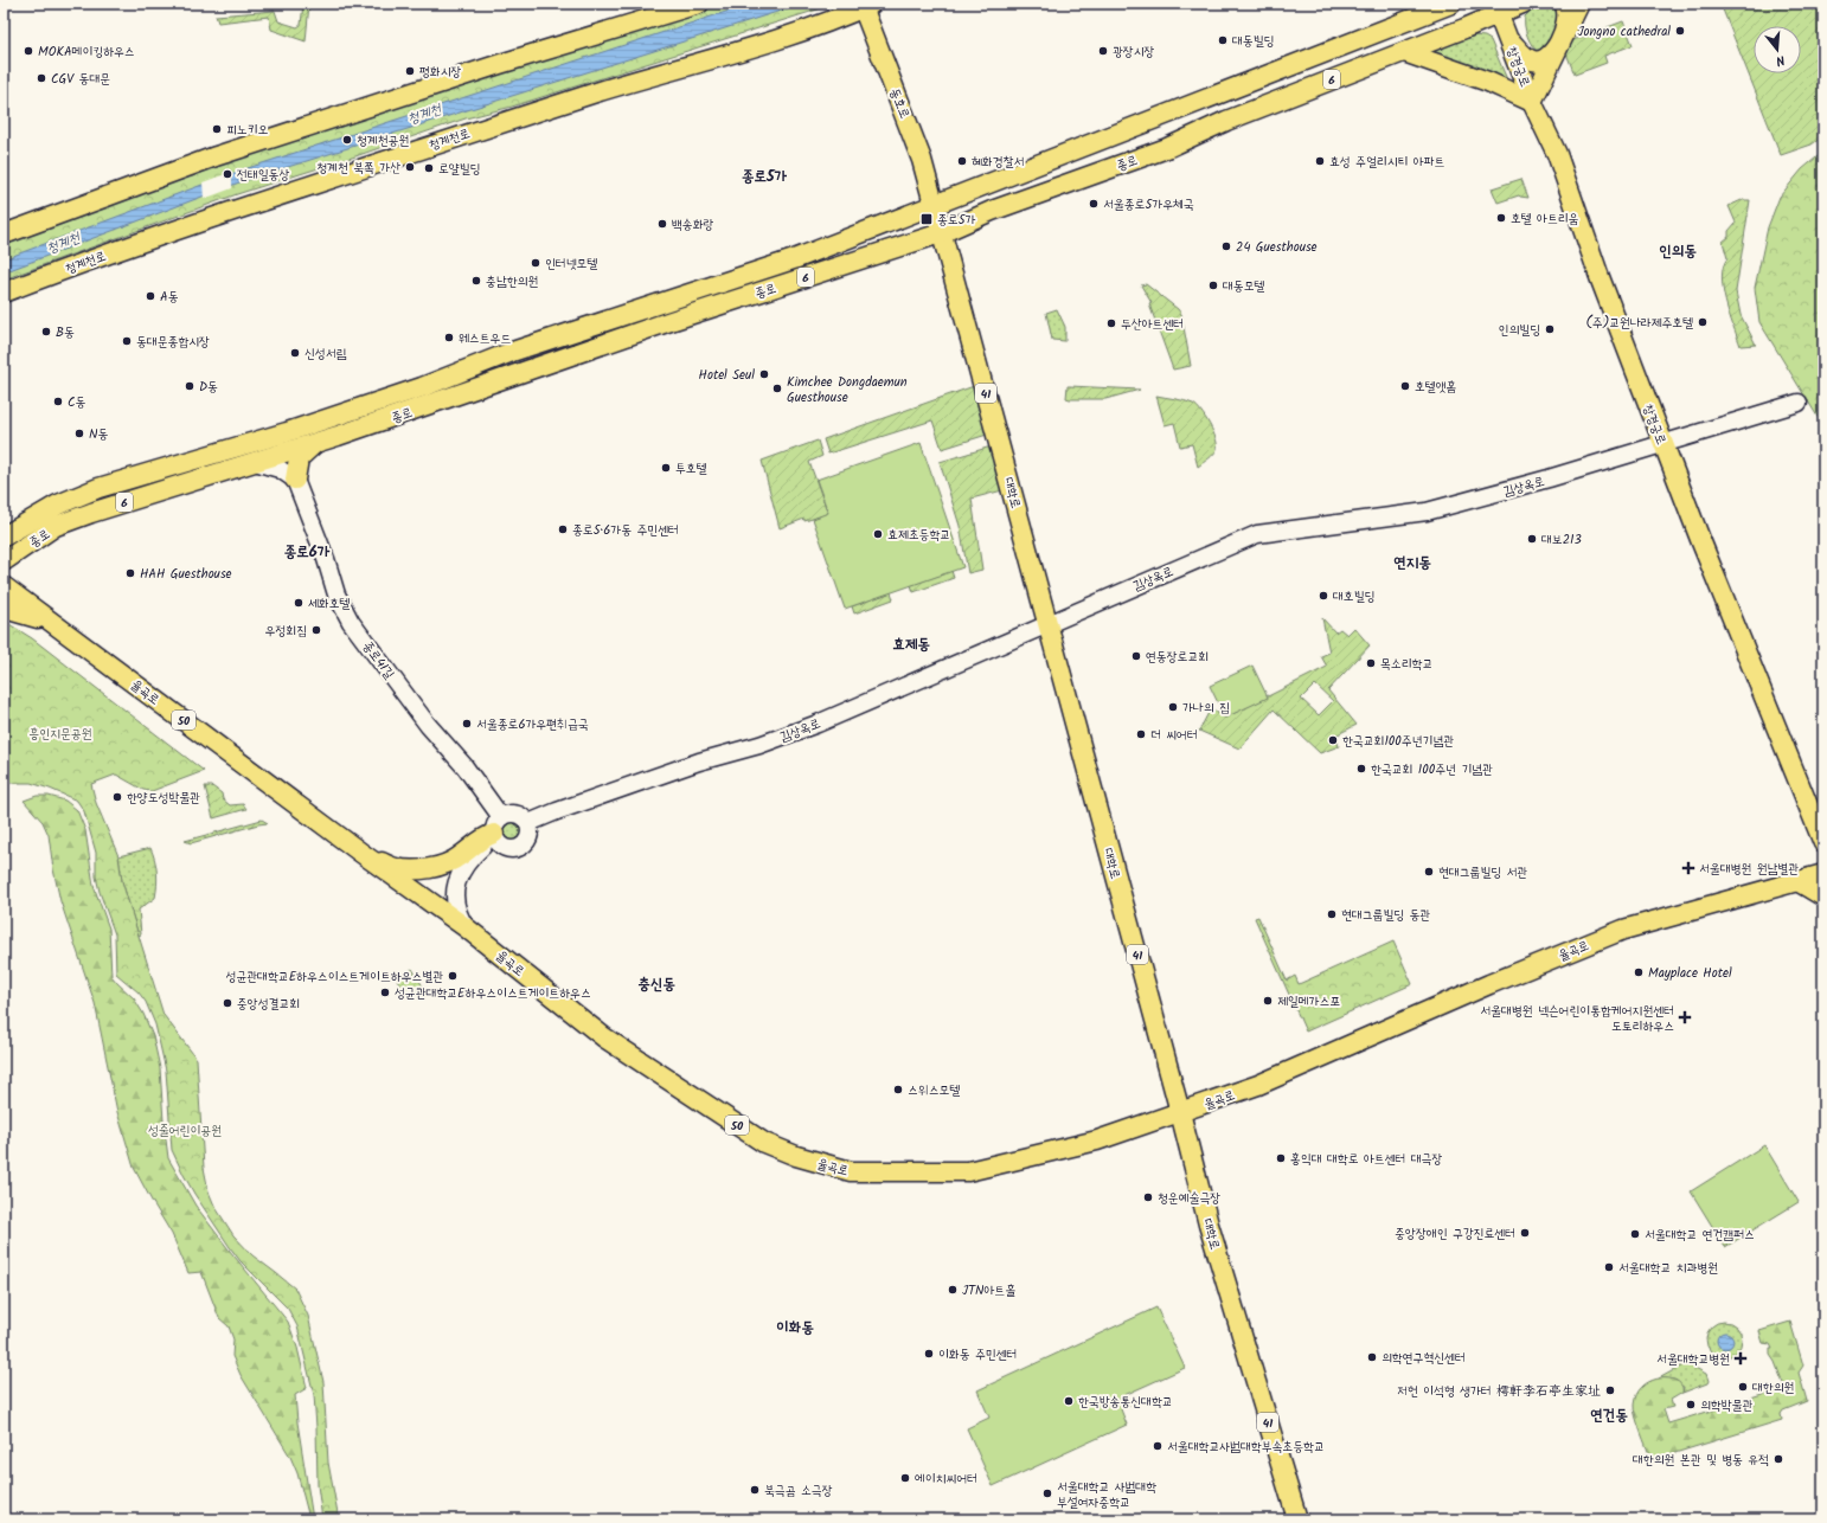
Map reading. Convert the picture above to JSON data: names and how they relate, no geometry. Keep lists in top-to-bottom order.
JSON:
{
  "streets": {
    "main road": [
      "창경궁로",
      "6",
      "동호로",
      "청계천로",
      "종로",
      "41",
      "대학로",
      "율곡로",
      "50"
    ],
    "street": ["김상옥로", "종로41길"]
  },
  "crossings": [
    ["창경궁로", "종로"],
    ["창경궁로", "김상옥로"],
    ["동호로", "청계천로"],
    ["동호로", "종로"],
    ["동호로", "대학로"],
    ["종로", "대학로"],
    ["김상옥로", "대학로"],
    ["김상옥로", "종로41길"],
    ["대학로", "율곡로"]
  ],
  "districts": [
    "종로5가",
    "인의동",
    "종로6가",
    "연지동",
    "효제동",
    "충신동",
    "이화동",
    "연건동"
  ],
  "water": ["청계천"],
  "parks": ["흥인지문공원", "성줄어린이공원"],
  "places": {
    "other": [
      "Jongno cathedral",
      "대동빌딩",
      "MOKA메이킹하우스",
      "광장시장",
      "평화시장",
      "CGV 동대문",
      "피노키오",
      "청계천공원",
      "혜화경찰서",
      "효성 주얼리시티 아파트",
      "청계천 북쪽 가산",
      "로얄빌딩",
      "전태일동상",
      "서울종로5가우체국",
      "호텔 아트리움",
      "백송화랑",
      "24 Guesthouse",
      "인터넷모텔",
      "충남한의원",
      "대동모텔",
      "A동",
      "(주)교원나라제주호텔",
      "두산아트센터",
      "인의빌딩",
      "B동",
      "웨스트우드",
      "동대문종합시장",
      "신성서림",
      "Hotel Seul",
      "D동",
      "호텔앳홈",
      "Kimchee Dongdaemun Guesthouse",
      "C동",
      "N동",
      "투호텔",
      "종로5·6가동 주민센터",
      "효제초등학교",
      "대보213",
      "HAH Guesthouse",
      "대호빌딩",
      "세화호텔",
      "우정회집",
      "연동장로교회",
      "목소리학교",
      "가나의 집",
      "서울종로6가우편취급국",
      "더 씨어터",
      "한국교회100주년기념관",
      "한국교회 100주년 기념관",
      "한양도성박물관",
      "현대그룹빌딩 서관",
      "현대그룹빌딩 동관",
      "Mayplace Hotel",
      "성균관대학교E하우스이스트게이트하우스별관",
      "성균관대학교E하우스이스트게이트하우스",
      "제일메가스포",
      "중앙성결교회",
      "스위스모텔",
      "홍익대 대학로 아트센터 대극장",
      "청운예술극장",
      "중앙장애인 구강진료센터",
      "서울대학교 연건캠퍼스",
      "서울대학교 치과병원",
      "JTN아트홀",
      "이화동 주민센터",
      "의학연구혁신센터",
      "대한의원",
      "저헌 이석형 생가터 樗軒李石亭生家址",
      "한국방송통신대학교",
      "의학박물관",
      "서울대학교사범대학부속초등학교",
      "대한의원 본관 및 병동 유적",
      "에이치씨어터",
      "북극곰 소극장",
      "서울대학교 사범대학 부설여자중학교"
    ],
    "transit": ["종로5가"],
    "health": ["서울대병원 원남별관", "서울대병원 넥슨어린이통합케어지원센터 도토리하우스", "서울대학교병원"]
  },
  "north": "bottom"
}
